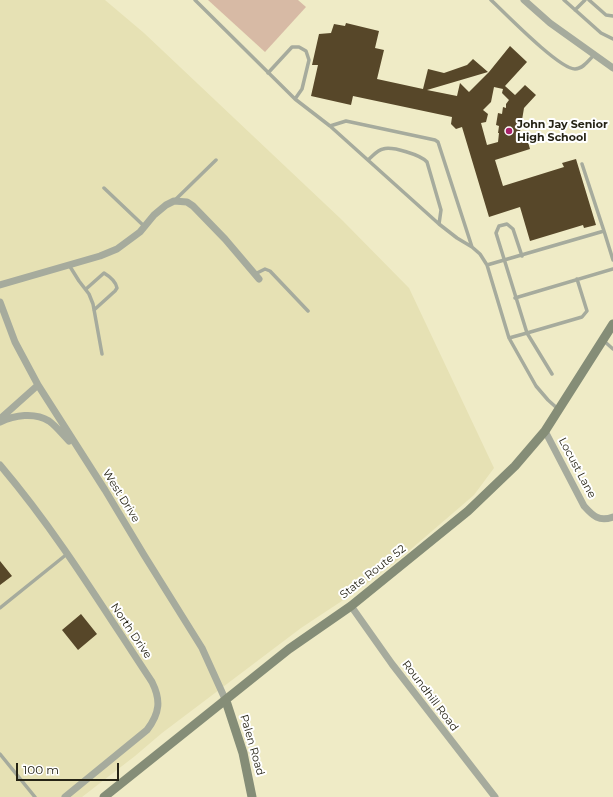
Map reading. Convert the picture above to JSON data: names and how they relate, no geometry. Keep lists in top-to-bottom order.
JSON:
{
  "streets": {
    "main road": ["State Route 52", "Palen Road"],
    "street": [
      "Locust Lane",
      "West Drive",
      "North Drive",
      "Roundhill Road"
    ]
  },
  "crossings": [
    ["Locust Lane", "State Route 52"],
    ["West Drive", "State Route 52"],
    ["West Drive", "Palen Road"],
    ["State Route 52", "Roundhill Road"],
    ["State Route 52", "Palen Road"]
  ],
  "places": ["John Jay Senior High School"],
  "scale_bar": "100 m"
}
